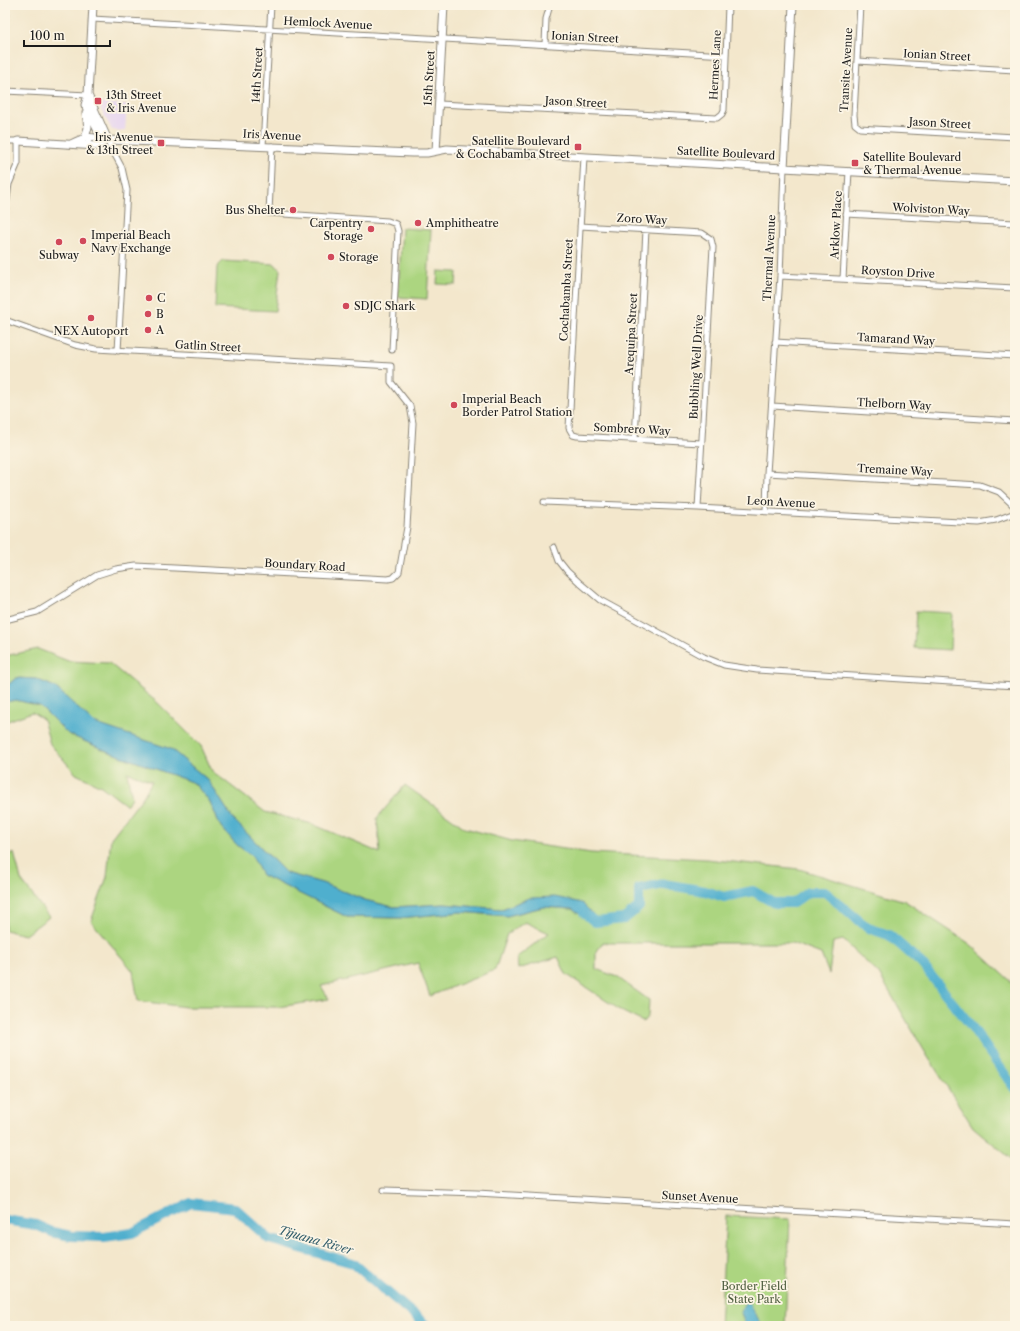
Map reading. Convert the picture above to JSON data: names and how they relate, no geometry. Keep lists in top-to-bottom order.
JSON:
{
  "streets": {
    "street": [
      "Hemlock Avenue",
      "Ionian Street",
      "Hermes Lane",
      "Transite Avenue",
      "14th Street",
      "15th Street",
      "Jason Street",
      "Iris Avenue",
      "Satellite Boulevard",
      "Wolviston Way",
      "Zoro Way",
      "Arklow Place",
      "Thermal Avenue",
      "Royston Drive",
      "Cochabamba Street",
      "Arequipa Street",
      "Tamarand Way",
      "Gatlin Street",
      "Bubbling Well Drive",
      "Thelborn Way",
      "Sombrero Way",
      "Tremaine Way",
      "Leon Avenue",
      "Boundary Road",
      "Sunset Avenue"
    ]
  },
  "crossings": [
    ["Hemlock Avenue", "Ionian Street"],
    ["Hemlock Avenue", "14th Street"],
    ["Hemlock Avenue", "15th Street"],
    ["Ionian Street", "Hermes Lane"],
    ["Ionian Street", "Transite Avenue"],
    ["Ionian Street", "15th Street"],
    ["Hermes Lane", "Jason Street"],
    ["Transite Avenue", "Jason Street"],
    ["14th Street", "Iris Avenue"],
    ["15th Street", "Jason Street"],
    ["15th Street", "Iris Avenue"],
    ["15th Street", "Satellite Boulevard"],
    ["Iris Avenue", "Satellite Boulevard"],
    ["Satellite Boulevard", "Arklow Place"],
    ["Satellite Boulevard", "Thermal Avenue"],
    ["Satellite Boulevard", "Cochabamba Street"],
    ["Wolviston Way", "Arklow Place"],
    ["Zoro Way", "Cochabamba Street"],
    ["Zoro Way", "Arequipa Street"],
    ["Zoro Way", "Bubbling Well Drive"],
    ["Arklow Place", "Royston Drive"],
    ["Thermal Avenue", "Royston Drive"],
    ["Thermal Avenue", "Tamarand Way"],
    ["Thermal Avenue", "Thelborn Way"],
    ["Thermal Avenue", "Tremaine Way"],
    ["Thermal Avenue", "Leon Avenue"],
    ["Cochabamba Street", "Sombrero Way"],
    ["Arequipa Street", "Sombrero Way"],
    ["Gatlin Street", "Boundary Road"],
    ["Bubbling Well Drive", "Sombrero Way"],
    ["Bubbling Well Drive", "Leon Avenue"]
  ],
  "water": ["Tijuana River"],
  "parks": ["Border Field State Park"],
  "places": {
    "transit": [
      "13th Street & Iris Avenue",
      "Iris Avenue & 13th Street",
      "Satellite Boulevard & Cochabamba Street",
      "Satellite Boulevard & Thermal Avenue"
    ],
    "other": [
      "Bus Shelter",
      "Amphitheatre",
      "Carpentry Storage",
      "Imperial Beach Navy Exchange",
      "Subway",
      "Storage",
      "C",
      "SDJC Shark",
      "B",
      "NEX Autoport",
      "A",
      "Imperial Beach Border Patrol Station"
    ]
  },
  "scale_bar": "100 m"
}
